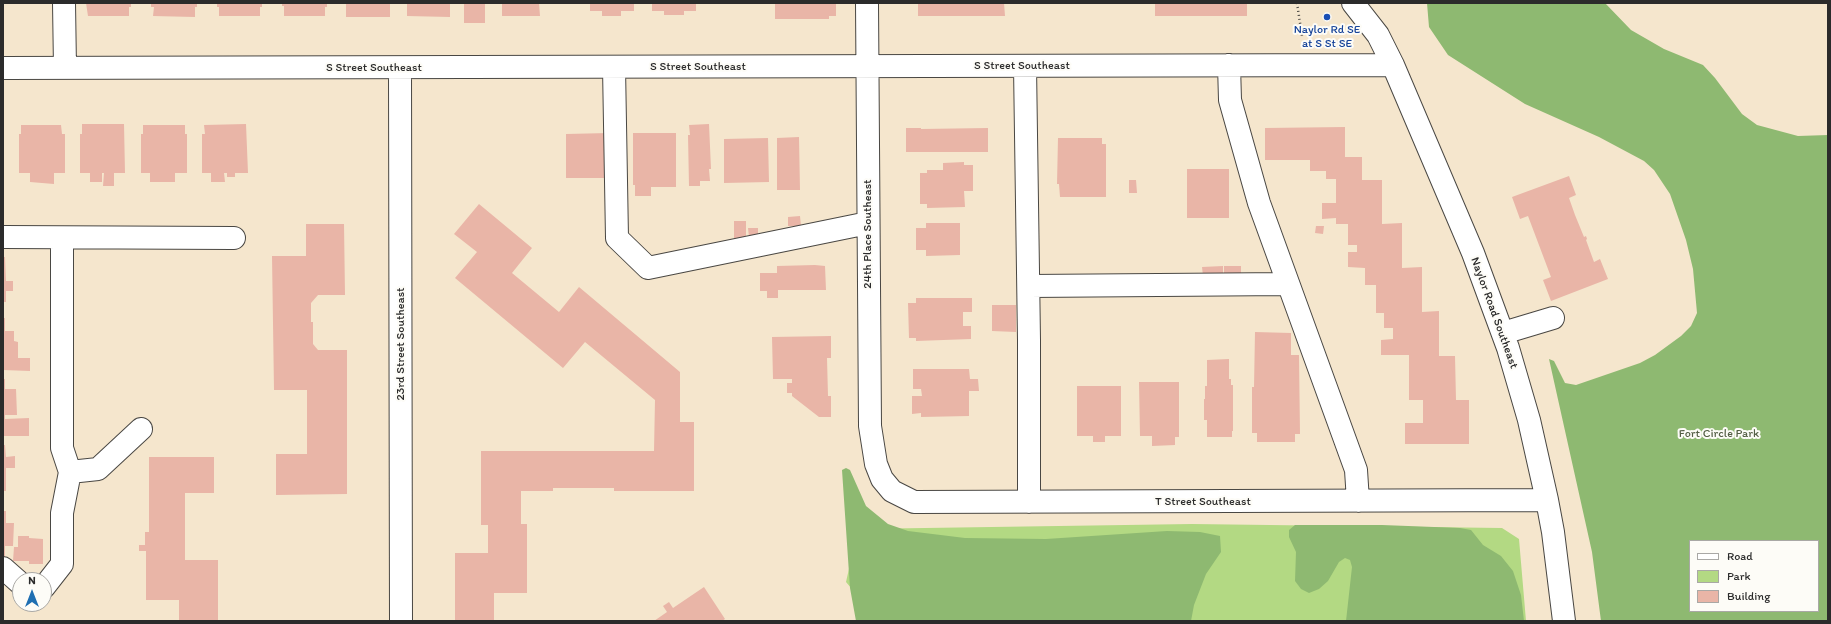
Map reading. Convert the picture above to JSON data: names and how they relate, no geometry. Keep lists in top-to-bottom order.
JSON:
{
  "streets": {
    "street": [
      "S Street Southeast",
      "24th Place Southeast",
      "Naylor Road Southeast",
      "23rd Street Southeast",
      "T Street Southeast"
    ]
  },
  "crossings": [
    ["S Street Southeast", "24th Place Southeast"],
    ["S Street Southeast", "Naylor Road Southeast"],
    ["S Street Southeast", "23rd Street Southeast"],
    ["24th Place Southeast", "T Street Southeast"],
    ["Naylor Road Southeast", "T Street Southeast"]
  ],
  "parks": ["Fort Circle Park"],
  "places": ["Naylor Rd SE at S St SE"],
  "legend": ["Road", "Park", "Building"],
  "north": "top"
}
